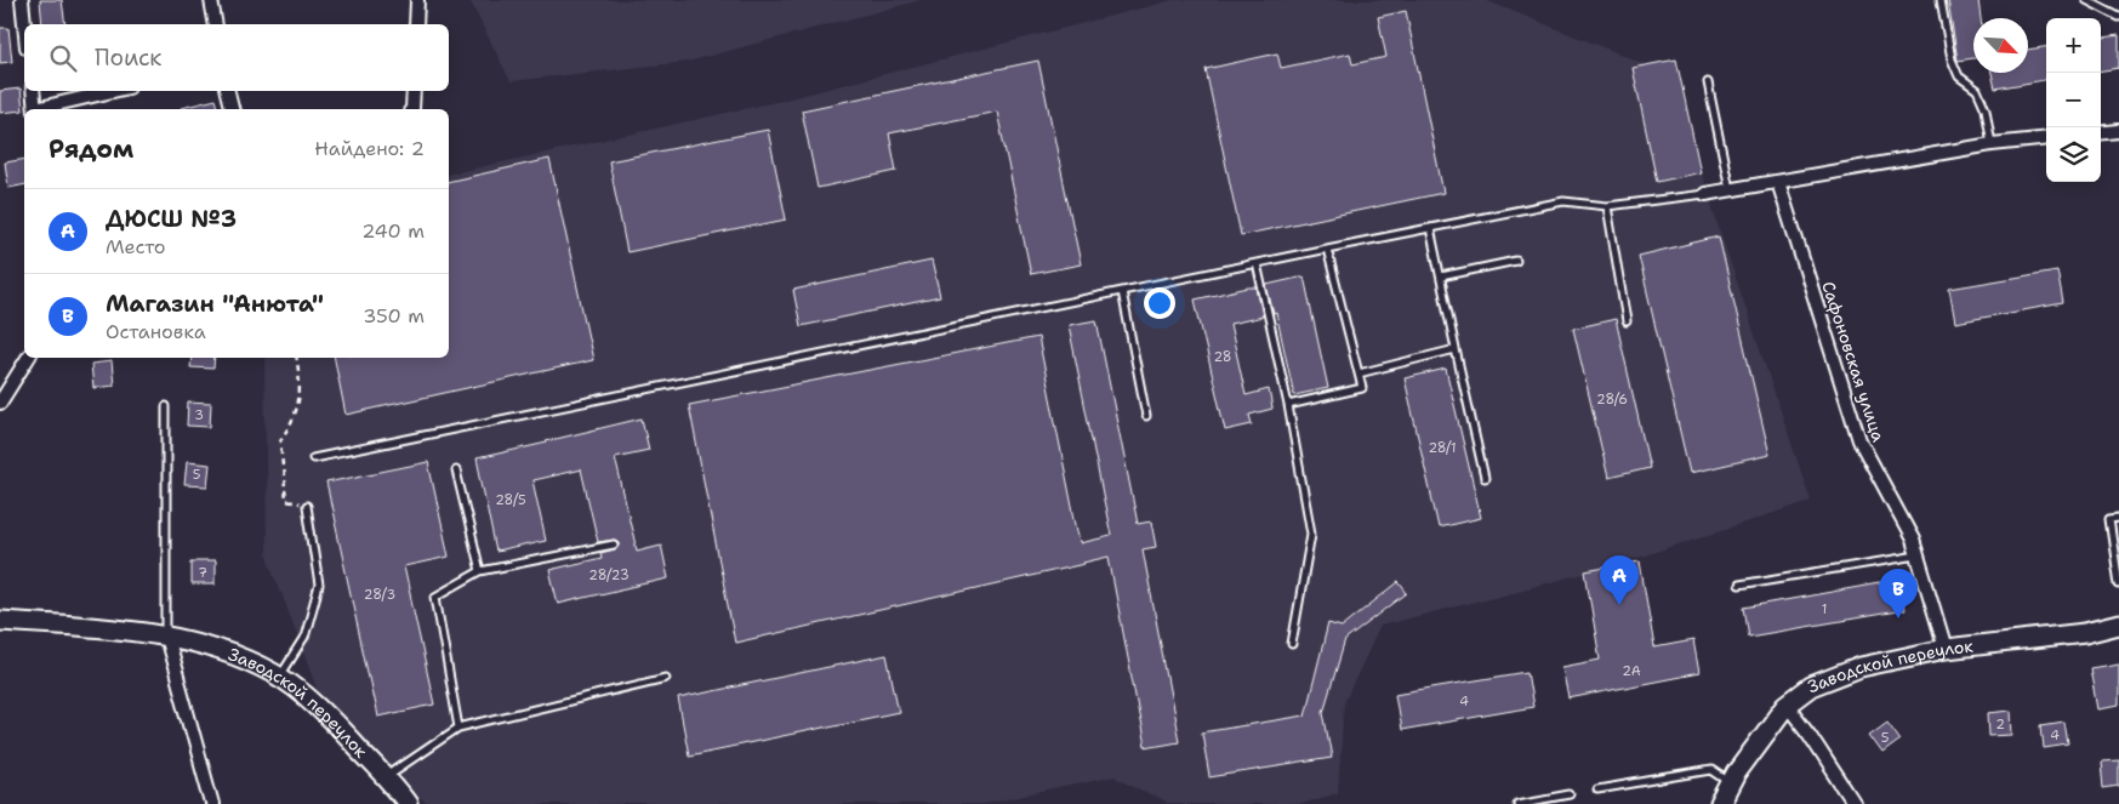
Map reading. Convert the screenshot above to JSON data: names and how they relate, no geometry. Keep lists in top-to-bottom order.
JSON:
{
  "streets": {
    "main road": ["Заводской переулок"],
    "street": ["Сафоновская улица"]
  },
  "crossings": [
    ["Сафоновская улица", "Заводской переулок"]
  ],
  "house_numbers": [
    "28",
    "28/6",
    "3",
    "28/1",
    "5",
    "28/5",
    "7",
    "28/23",
    "28/3",
    "1",
    "2А",
    "4",
    "2",
    "4",
    "5"
  ],
  "north": "bottom right",
  "page": {
    "map_buttons": ["+", "−"],
    "search": "Поиск",
    "heading": ["Рядом", "Найдено: 2"],
    "list": [
      {
        "mark": "A",
        "name": "ДЮСШ №3",
        "note": "Место",
        "value": "240 m"
      },
      {
        "mark": "B",
        "name": "Магазин \"Анюта\"",
        "note": "Остановка",
        "value": "350 m"
      }
    ],
    "pins": ["A", "B"]
  }
}
